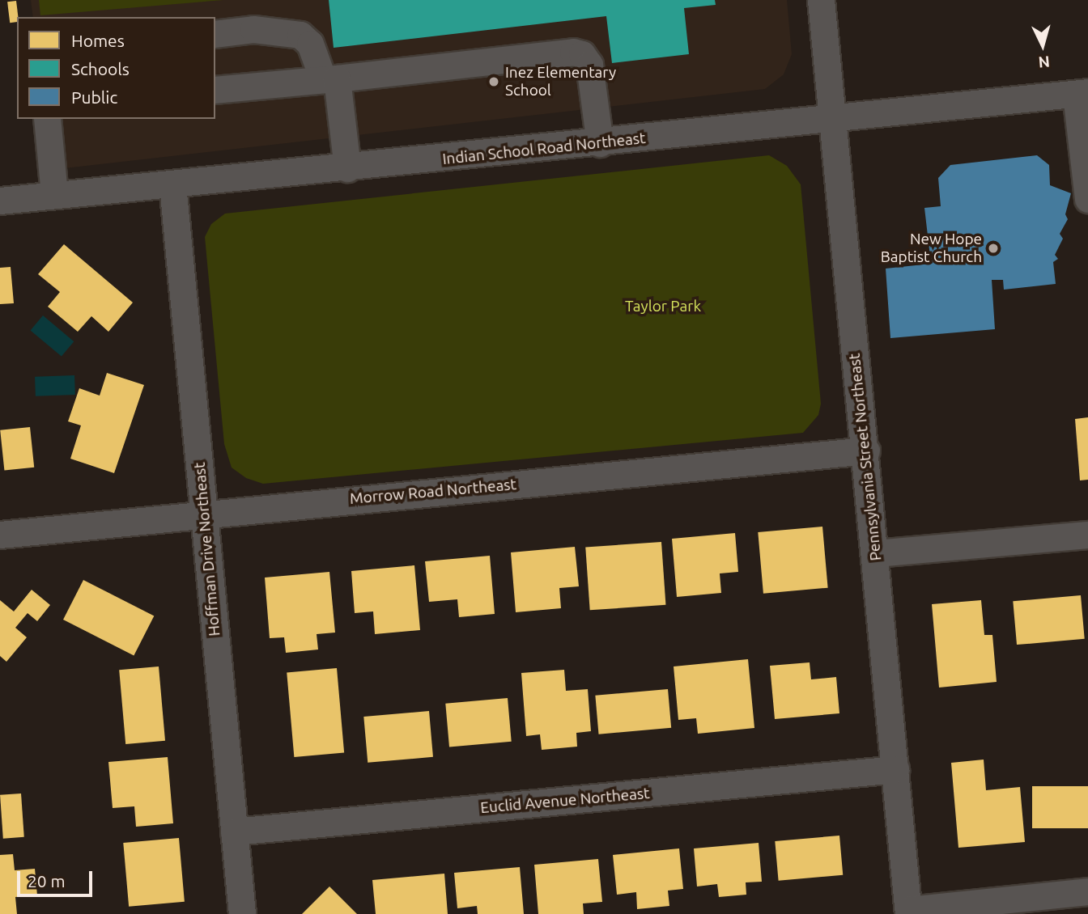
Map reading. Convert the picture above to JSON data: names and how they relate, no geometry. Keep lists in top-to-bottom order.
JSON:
{
  "streets": {
    "street": [
      "Indian School Road Northeast",
      "Pennsylvania Street Northeast",
      "Morrow Road Northeast",
      "Hoffman Drive Northeast",
      "Euclid Avenue Northeast"
    ]
  },
  "crossings": [
    ["Indian School Road Northeast", "Pennsylvania Street Northeast"],
    ["Indian School Road Northeast", "Hoffman Drive Northeast"],
    ["Pennsylvania Street Northeast", "Morrow Road Northeast"],
    ["Pennsylvania Street Northeast", "Euclid Avenue Northeast"],
    ["Morrow Road Northeast", "Hoffman Drive Northeast"],
    ["Hoffman Drive Northeast", "Euclid Avenue Northeast"]
  ],
  "parks": ["Taylor Park"],
  "places": ["Inez Elementary School", "New Hope Baptist Church"],
  "legend": ["Homes", "Schools", "Public"],
  "scale_bar": "20 m",
  "north": "bottom"
}
